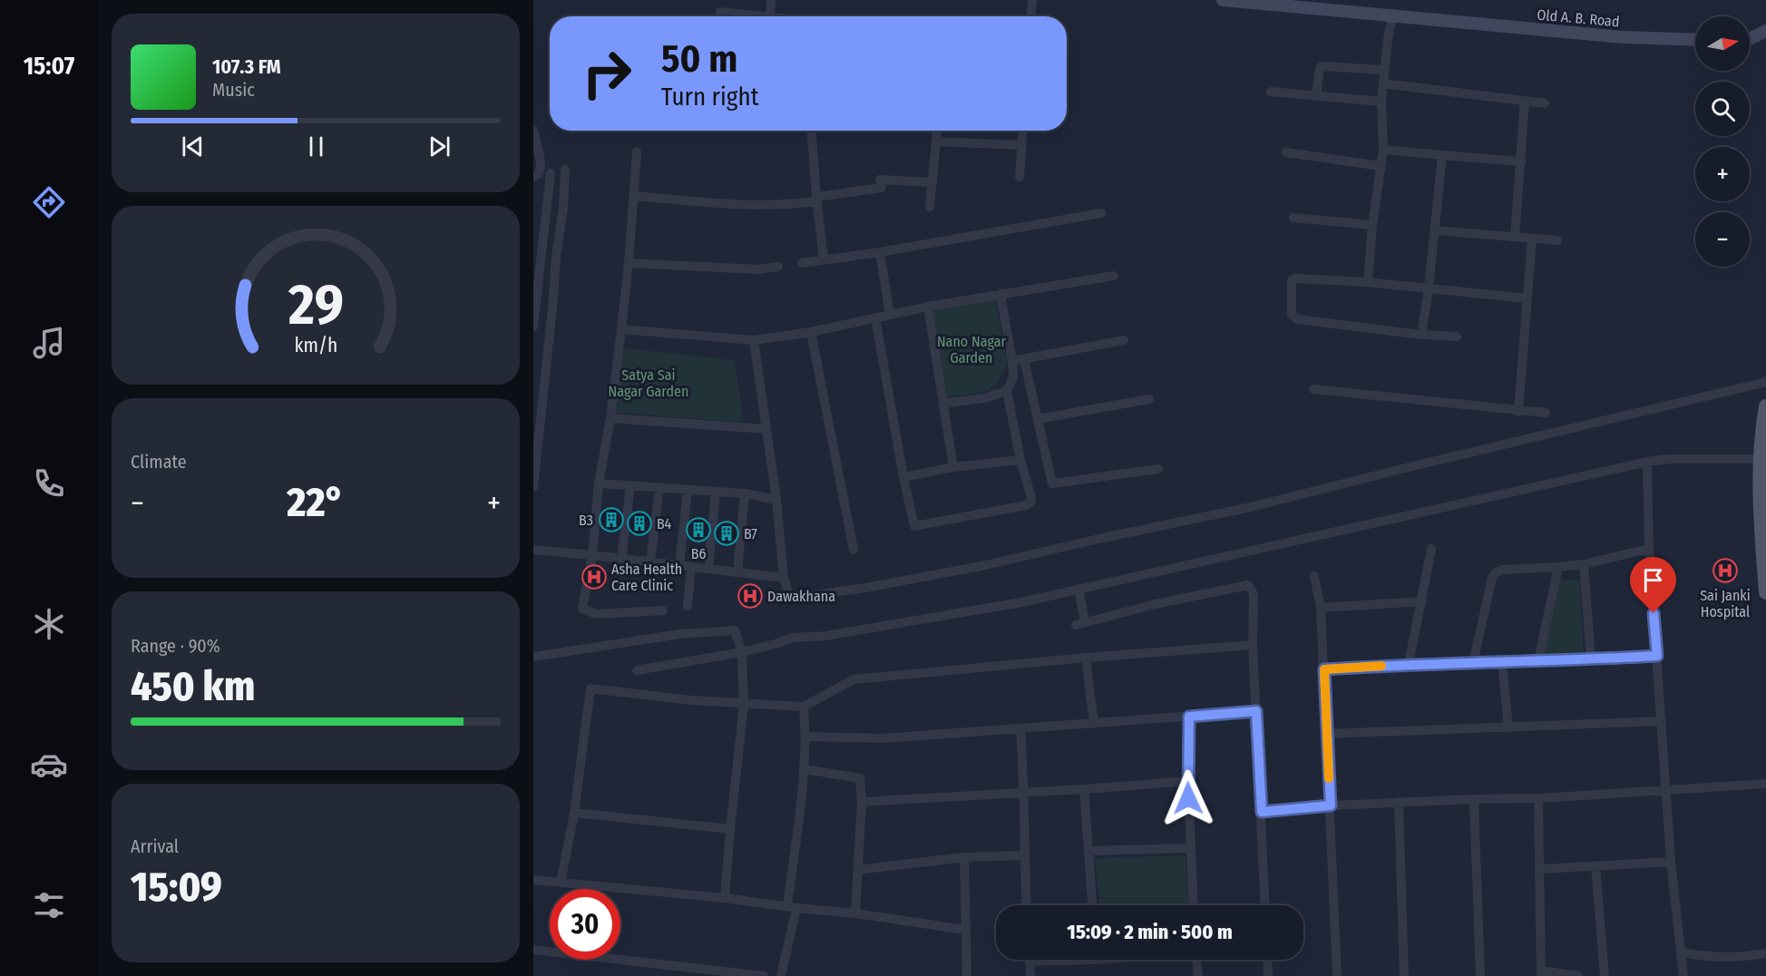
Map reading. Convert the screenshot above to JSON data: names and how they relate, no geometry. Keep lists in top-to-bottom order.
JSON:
{
  "streets": {
    "main road": ["Old A. B. Road"]
  },
  "parks": ["Nano Nagar Garden", "Satya Sai Nagar Garden"],
  "places": {
    "building": [
      "B3",
      "B4",
      "B6",
      "B7"
    ],
    "hospital": ["Sai Janki Hospital", "Asha Health Care Clinic", "Dawakhana"]
  },
  "north": "right",
  "page": {
    "tabs": "15:07",
    "map_buttons": ["+", "−"],
    "turn": ["50 m", "Turn right"],
    "song": ["107.3 FM", "Music"],
    "tile": [
      "Climate",
      ["Range · 90%", "450 km"],
      ["Arrival", "15:09"]
    ],
    "heat": ["−", "22°", "+"],
    "limit": "30",
    "trip": "15:09 · 2 min · 500 m",
    "gauge": ["29", "km/h"]
  }
}
